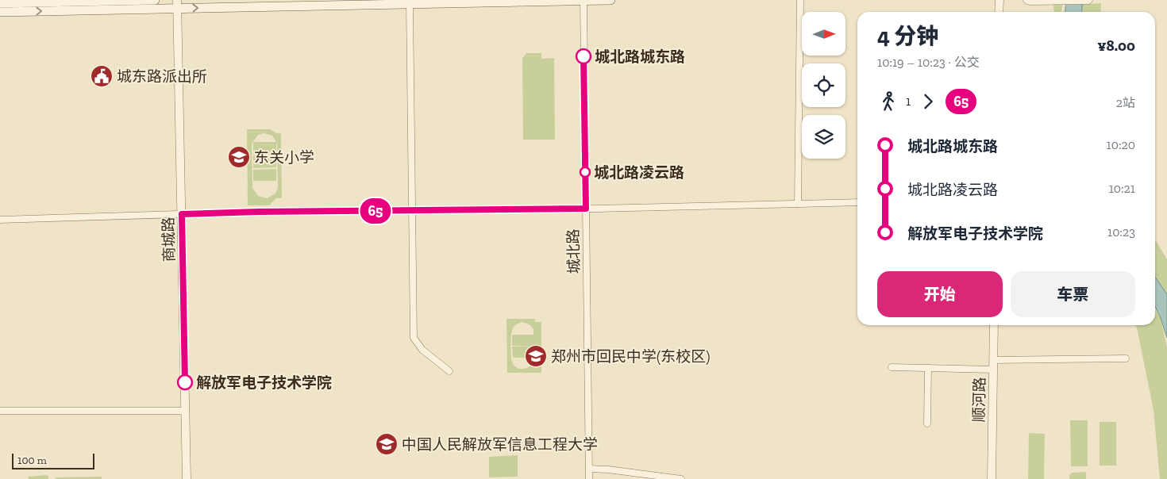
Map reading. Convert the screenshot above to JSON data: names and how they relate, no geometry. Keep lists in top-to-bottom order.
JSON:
{
  "streets": {
    "street": ["商城路", "城北路", "顺河路"]
  },
  "places": {
    "other": ["城北路城东路", "城北路凌云路", "解放军电子技术学院"],
    "public building": ["城东路派出所"],
    "school or university": ["东关小学", "郑州市回民中学(东校区)", "中国人民解放军信息工程大学"]
  },
  "lines": ["bus line 65"],
  "scale_bar": "100 m",
  "north": "right",
  "page": {
    "on_map": "65",
    "heading": ["4 分钟", "10:19 – 10:23 · 公交", "¥8.00"],
    "legs": ["1", "65", "2站"],
    "list": [
      {
        "name": "城北路城东路",
        "value": "10:20"
      },
      {
        "name": "城北路凌云路",
        "value": "10:21"
      },
      {
        "name": "解放军电子技术学院",
        "value": "10:23"
      }
    ],
    "buttons": ["开始", "车票"],
    "scale": "100 m"
  }
}
